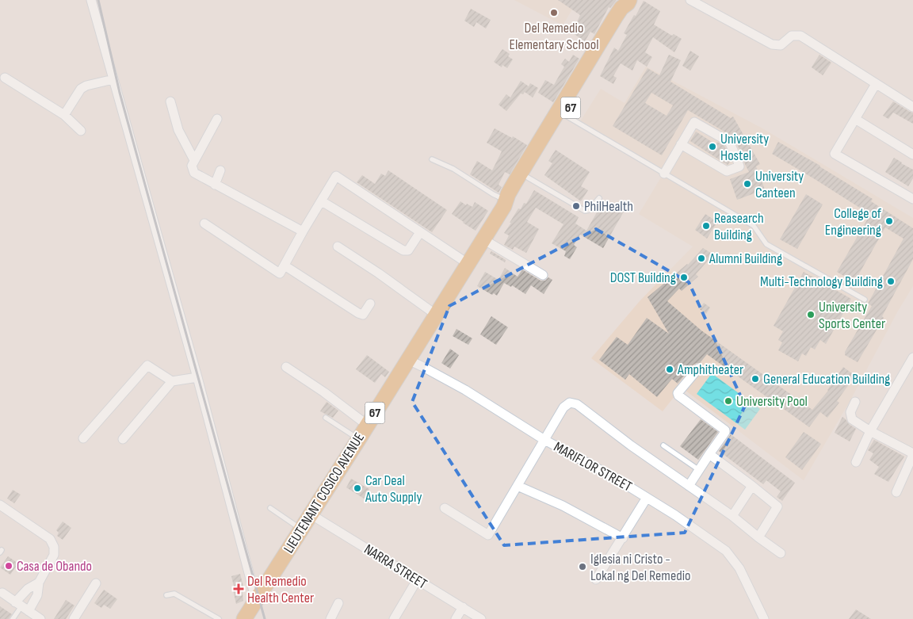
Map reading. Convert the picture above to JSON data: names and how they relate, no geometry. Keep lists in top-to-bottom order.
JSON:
{
  "streets": {
    "main road": ["67", "LIEUTENANT COSICO AVENUE"],
    "street": ["MARIFLOR STREET", "NARRA STREET"]
  },
  "crossings": [
    ["MARIFLOR STREET", "LIEUTENANT COSICO AVENUE"],
    ["LIEUTENANT COSICO AVENUE", "NARRA STREET"]
  ],
  "places": {
    "other": [
      "Del Remedio Elementary School",
      "University Hostel",
      "University Canteen",
      "PhilHealth",
      "College of Engineering",
      "Reasearch Building",
      "Alumni Building",
      "DOST Building",
      "Multi-Technology Building",
      "University Sports Center",
      "Amphitheater",
      "General Education Building",
      "University Pool",
      "Car Deal Auto Supply",
      "Casa de Obando",
      "Iglesia ni Cristo - Lokal ng Del Remedio"
    ],
    "health": ["Del Remedio Health Center"]
  }
}
